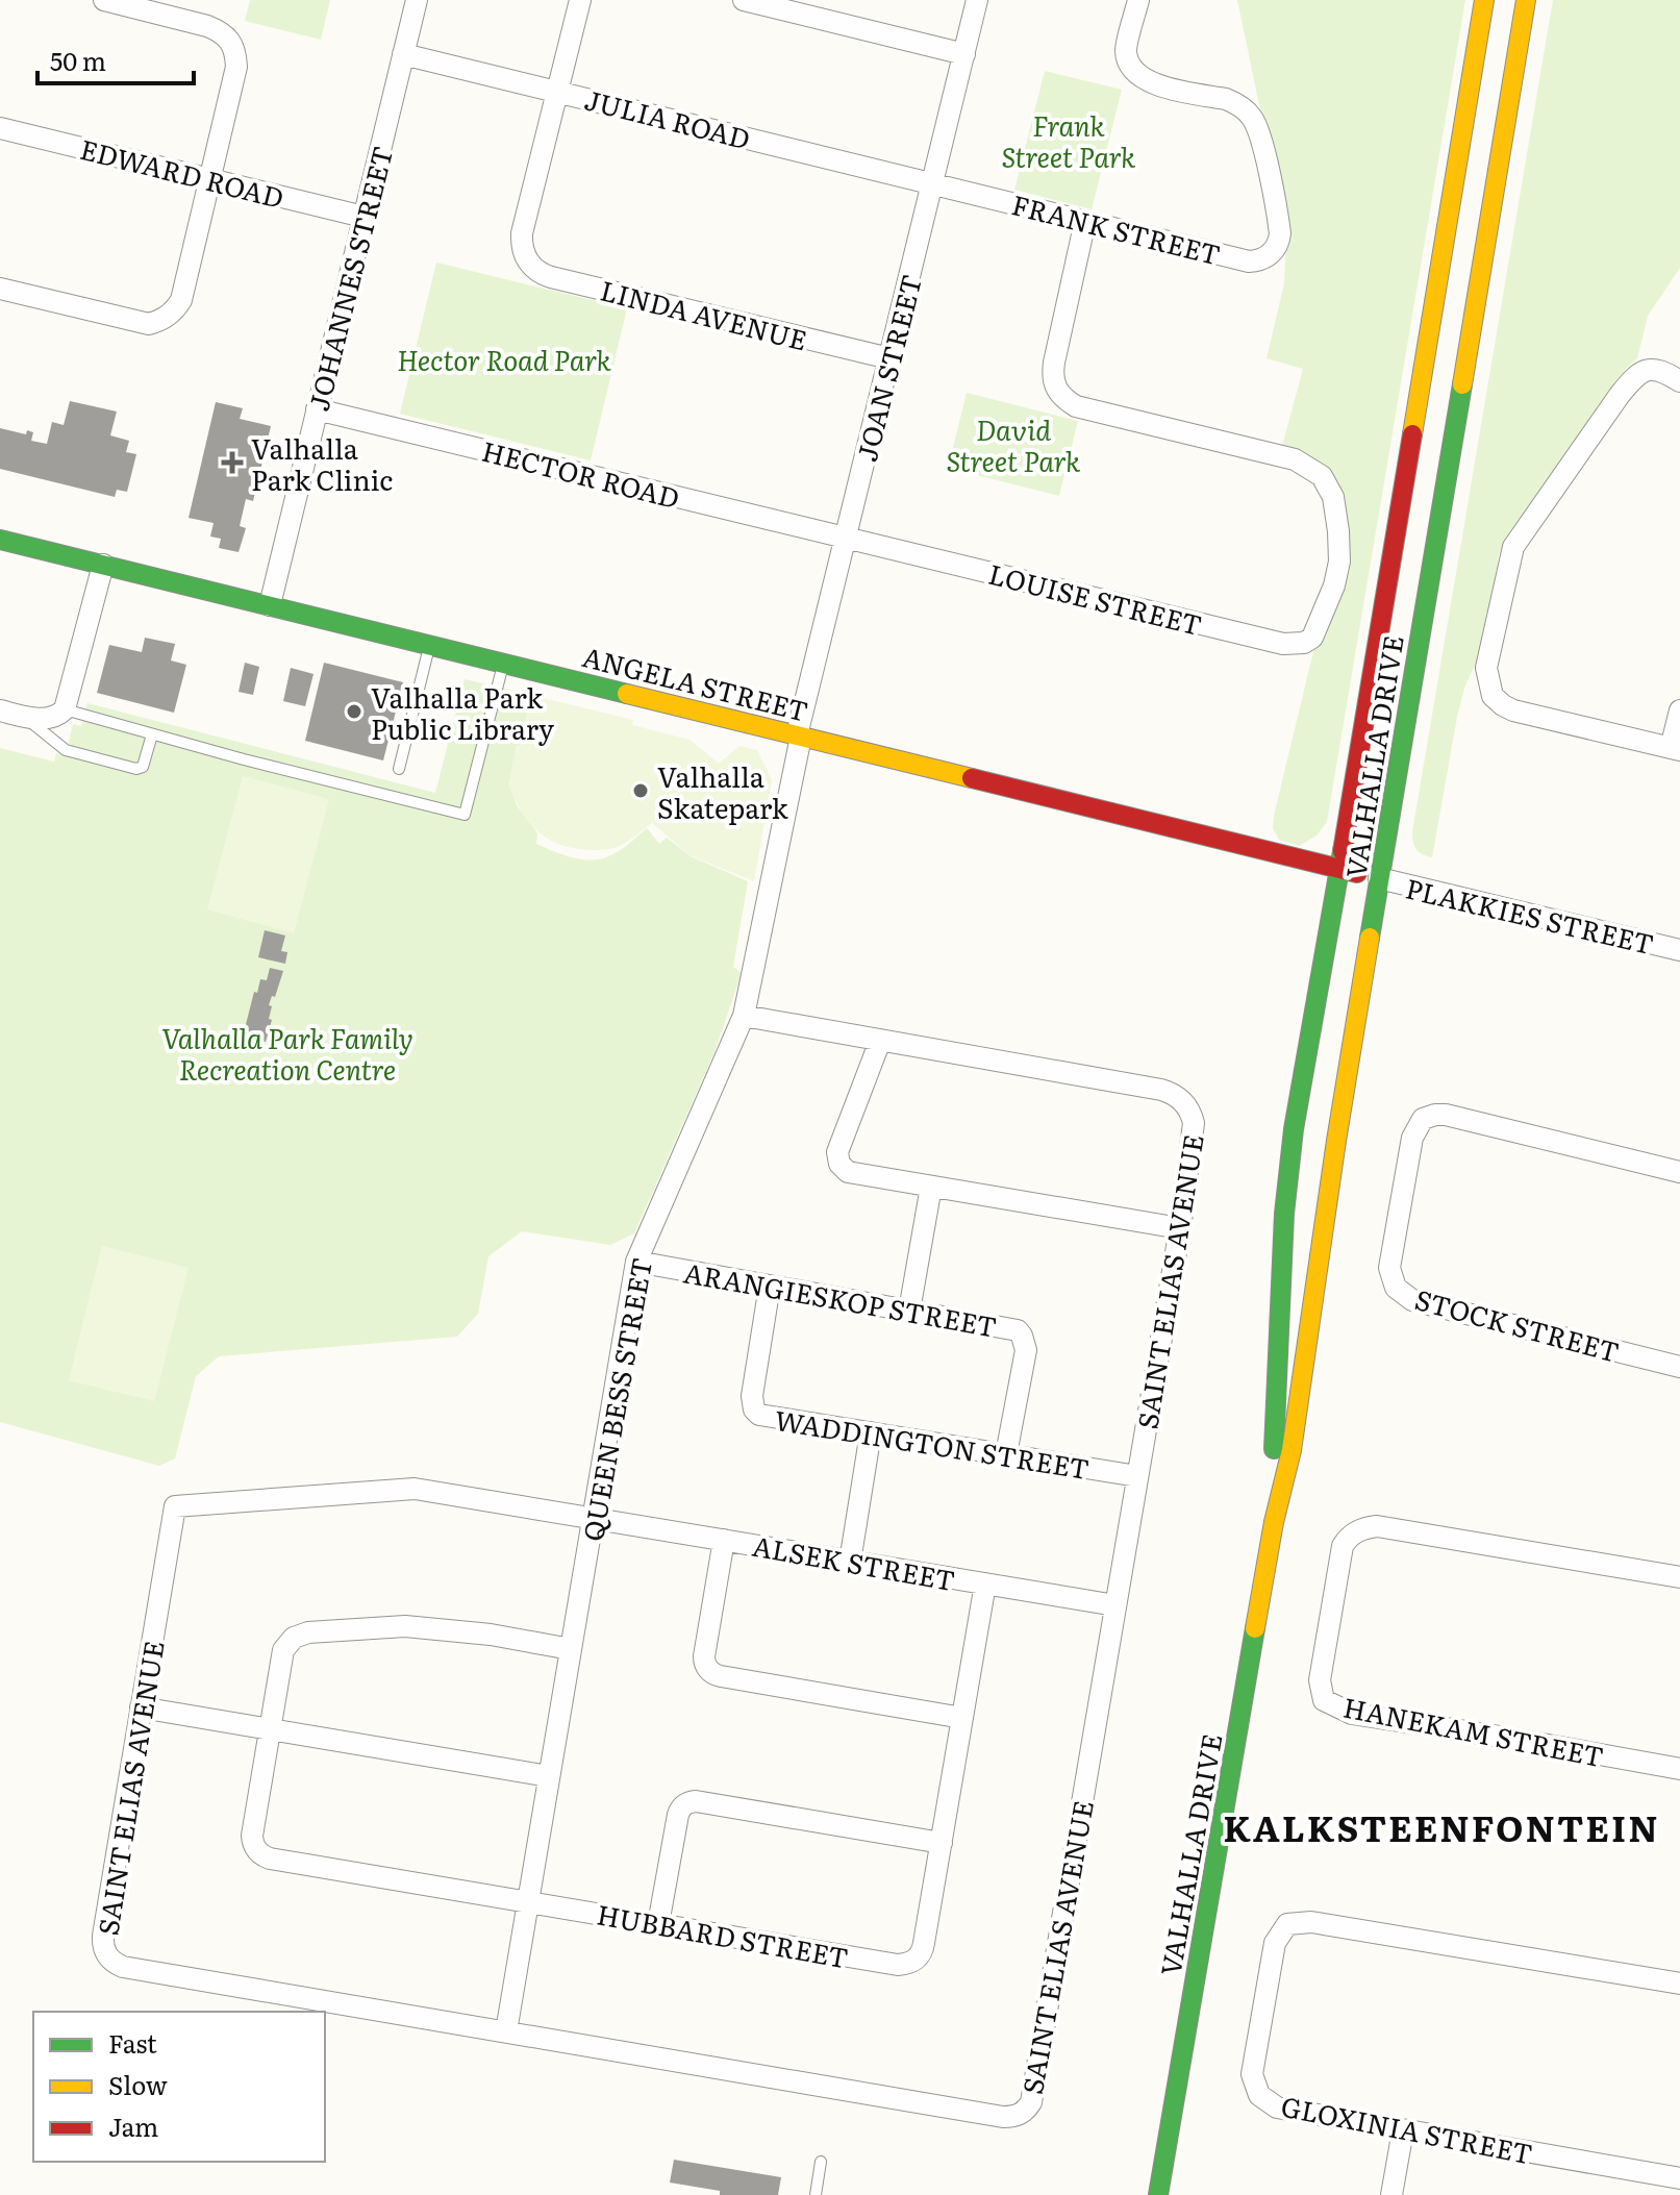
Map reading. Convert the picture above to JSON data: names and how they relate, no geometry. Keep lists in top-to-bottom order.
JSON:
{
  "streets": {
    "main road": ["ANGELA STREET", "VALHALLA DRIVE"],
    "street": [
      "JULIA ROAD",
      "EDWARD ROAD",
      "FRANK STREET",
      "JOHANNES STREET",
      "LINDA AVENUE",
      "JOAN STREET",
      "HECTOR ROAD",
      "LOUISE STREET",
      "PLAKKIES STREET",
      "SAINT ELIAS AVENUE",
      "ARANGIESKOP STREET",
      "STOCK STREET",
      "QUEEN BESS STREET",
      "WADDINGTON STREET",
      "ALSEK STREET",
      "HANEKAM STREET",
      "HUBBARD STREET",
      "GLOXINIA STREET"
    ]
  },
  "crossings": [
    ["JULIA ROAD", "FRANK STREET"],
    ["JULIA ROAD", "JOHANNES STREET"],
    ["JULIA ROAD", "LINDA AVENUE"],
    ["JULIA ROAD", "JOAN STREET"],
    ["EDWARD ROAD", "JOHANNES STREET"],
    ["FRANK STREET", "JOAN STREET"],
    ["FRANK STREET", "LOUISE STREET"],
    ["JOHANNES STREET", "HECTOR ROAD"],
    ["JOHANNES STREET", "ANGELA STREET"],
    ["LINDA AVENUE", "JOAN STREET"],
    ["JOAN STREET", "HECTOR ROAD"],
    ["JOAN STREET", "LOUISE STREET"],
    ["JOAN STREET", "ANGELA STREET"],
    ["JOAN STREET", "QUEEN BESS STREET"],
    ["HECTOR ROAD", "LOUISE STREET"],
    ["ANGELA STREET", "VALHALLA DRIVE"],
    ["ANGELA STREET", "PLAKKIES STREET"],
    ["ANGELA STREET", "QUEEN BESS STREET"],
    ["VALHALLA DRIVE", "PLAKKIES STREET"],
    ["SAINT ELIAS AVENUE", "QUEEN BESS STREET"],
    ["SAINT ELIAS AVENUE", "WADDINGTON STREET"],
    ["SAINT ELIAS AVENUE", "ALSEK STREET"],
    ["ARANGIESKOP STREET", "QUEEN BESS STREET"],
    ["ARANGIESKOP STREET", "WADDINGTON STREET"],
    ["QUEEN BESS STREET", "ALSEK STREET"],
    ["QUEEN BESS STREET", "HUBBARD STREET"]
  ],
  "districts": ["KALKSTEENFONTEIN"],
  "parks": [
    "Frank Street Park",
    "Hector Road Park",
    "David Street Park",
    "Valhalla Park Family Recreation Centre"
  ],
  "places": {
    "health": ["Valhalla Park Clinic"],
    "other": ["Valhalla Park Public Library", "Valhalla Skatepark"]
  },
  "legend": ["Fast", "Slow", "Jam"],
  "scale_bar": "50 m"
}
